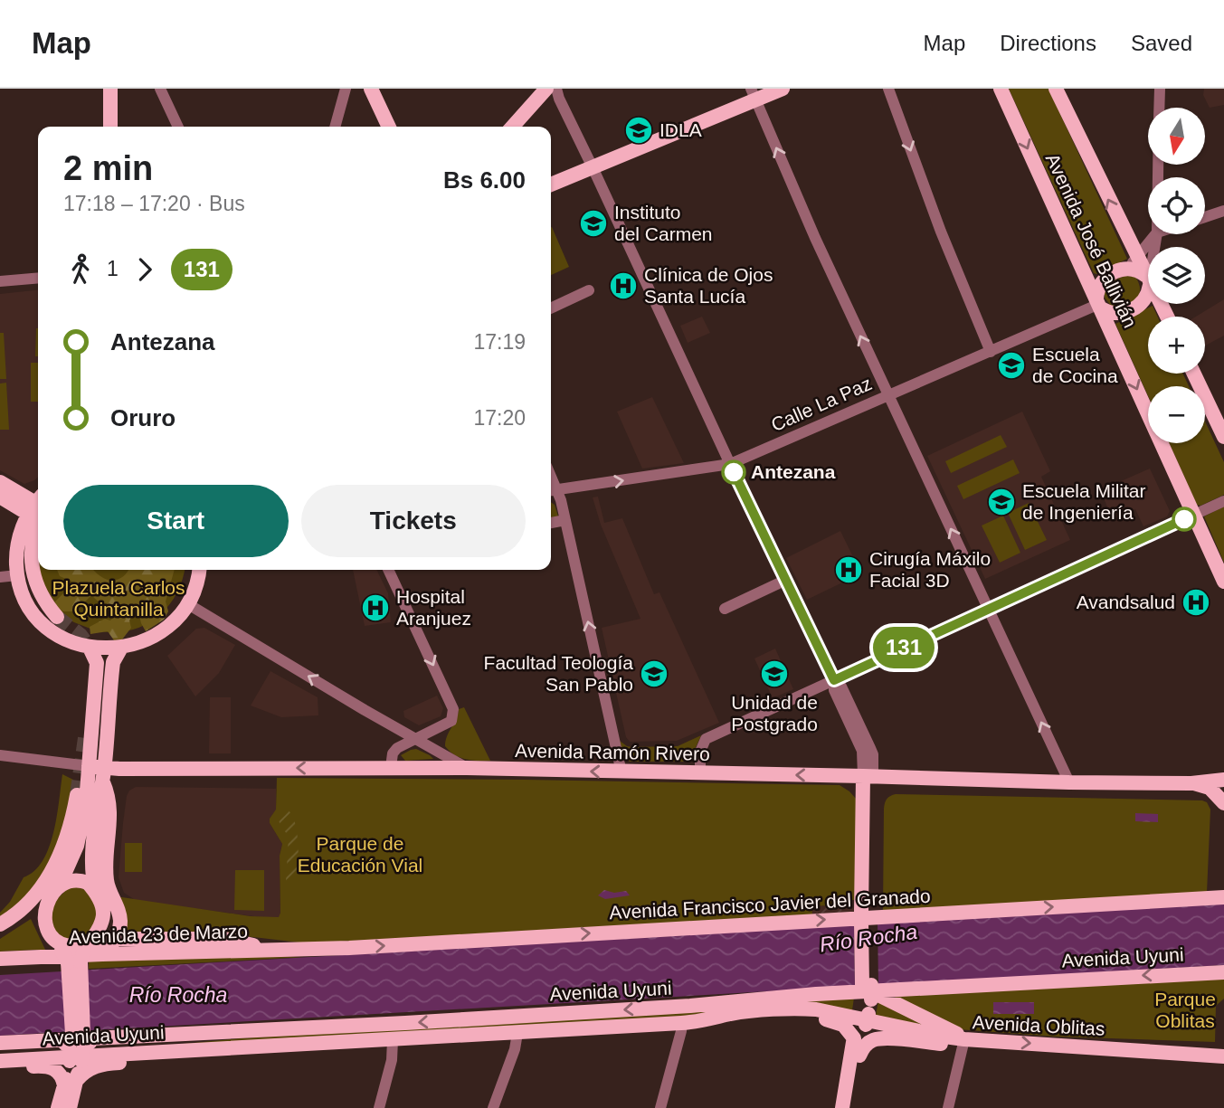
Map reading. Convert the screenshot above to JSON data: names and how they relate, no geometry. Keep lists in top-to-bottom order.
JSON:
{
  "streets": {
    "main road": [
      "Avenida José Ballivián",
      "Calle La Paz",
      "Avenida Ramón Rivero",
      "Avenida Francisco Javier del Granado",
      "Avenida 23 de Marzo",
      "Avenida Uyuni",
      "Avenida Oblitas"
    ]
  },
  "crossings": [
    ["Avenida José Ballivián", "Calle La Paz"],
    ["Avenida Francisco Javier del Granado", "Avenida 23 de Marzo"],
    ["Avenida Uyuni", "Avenida Oblitas"]
  ],
  "one_way": ["Avenida Ramón Rivero", "Avenida Francisco Javier del Granado", "Avenida Oblitas"],
  "water": ["Río Rocha"],
  "parks": ["Plazuela Carlos Quintanilla", "Parque de Educación Vial", "Parque Oblitas"],
  "places": {
    "school or university": [
      "IDLA",
      "Instituto del Carmen",
      "Escuela de Cocina",
      "Escuela Militar de Ingeniería",
      "Facultad Teología San Pablo",
      "Unidad de Postgrado"
    ],
    "hospital": [
      "Clínica de Ojos Santa Lucía",
      "Cirugía Máxilo Facial 3D",
      "Avandsalud",
      "Hospital Aranjuez"
    ],
    "other": ["Antezana"]
  },
  "lines": ["bus line 131"],
  "north": "bottom",
  "page": {
    "header": "Map",
    "nav": ["Map", "Directions", "Saved"],
    "on_map": "131",
    "map_buttons": ["+", "−"],
    "heading": ["2 min", "17:18 – 17:20 · Bus", "Bs 6.00"],
    "legs": ["1", "131"],
    "list": [
      {
        "name": "Antezana",
        "value": "17:19"
      },
      {
        "name": "Oruro",
        "value": "17:20"
      }
    ],
    "buttons": ["Start", "Tickets"]
  }
}
